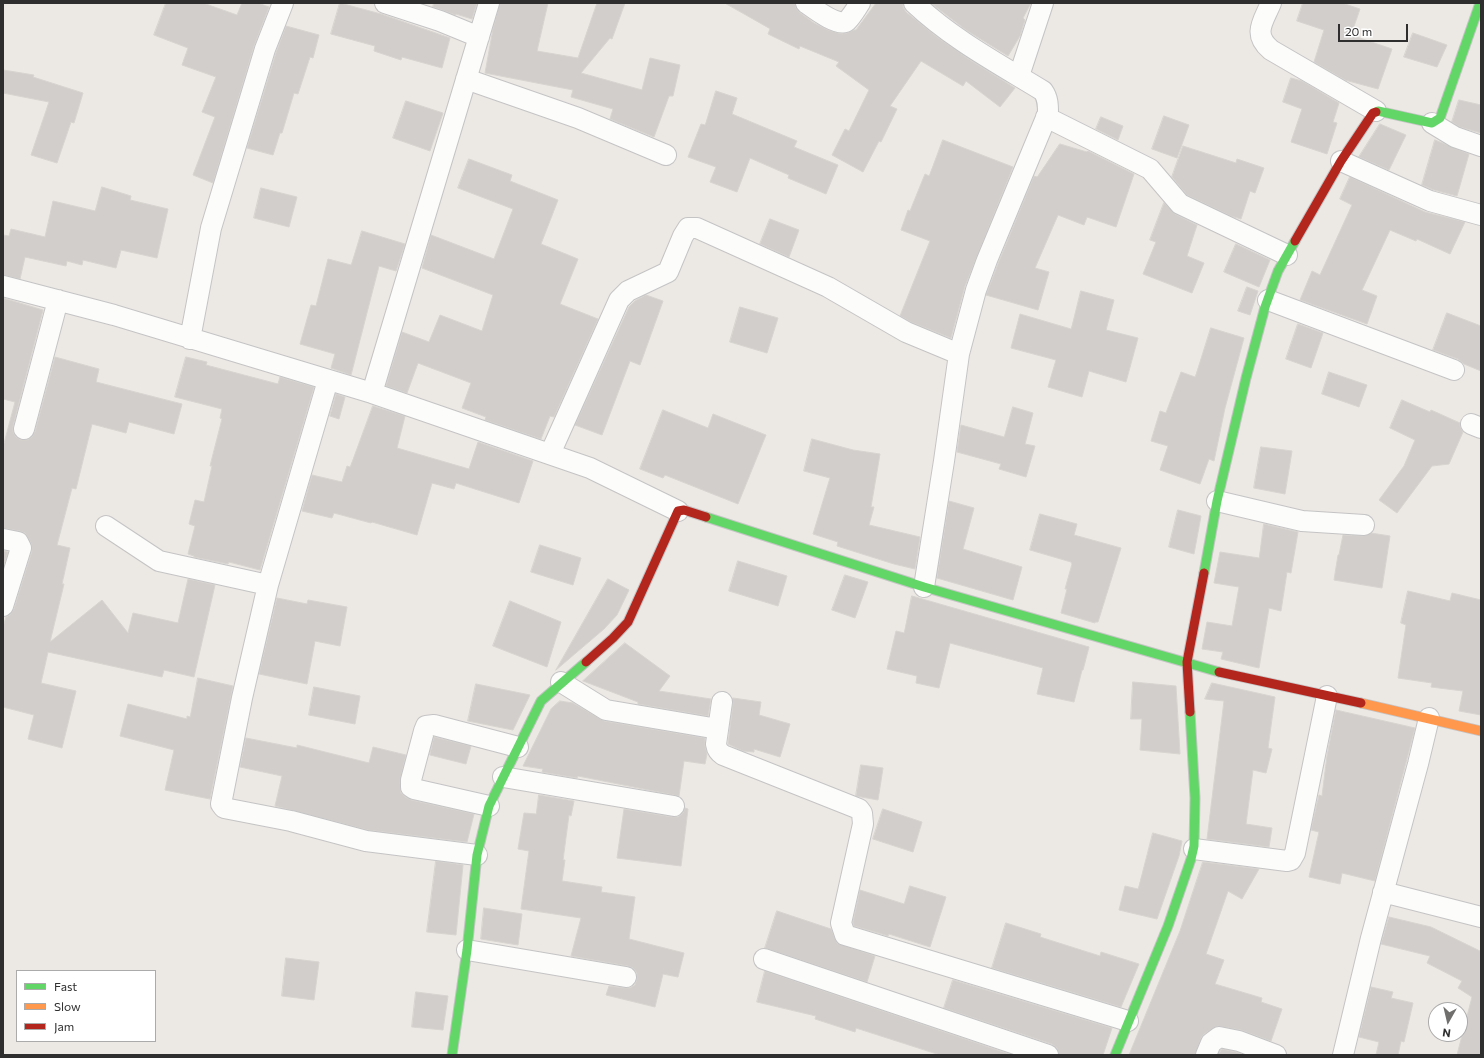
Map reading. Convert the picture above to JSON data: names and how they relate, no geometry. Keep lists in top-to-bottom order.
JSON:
{
  "legend": ["Fast", "Slow", "Jam"],
  "scale_bar": "20 m",
  "north": "bottom"
}
